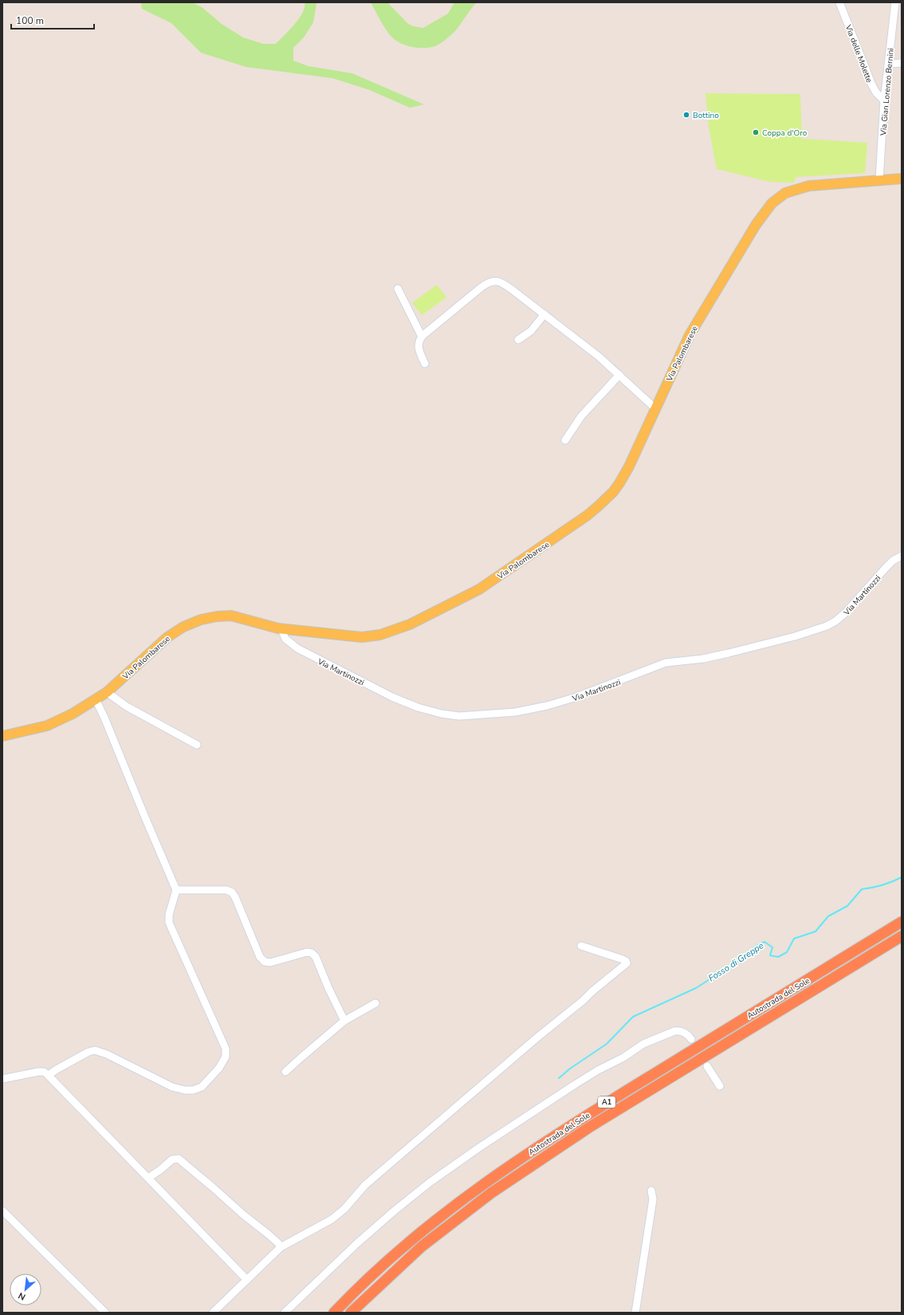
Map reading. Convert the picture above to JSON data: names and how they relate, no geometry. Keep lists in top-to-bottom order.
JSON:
{
  "streets": {
    "highway": ["Autostrada del Sole", "A1"],
    "main road": ["Via Palombarese"],
    "street": ["Via delle Molette", "Via Gian Lorenzo Bernini", "Via Martinozzi"]
  },
  "crossings": [
    ["Via delle Molette", "Via Gian Lorenzo Bernini"],
    ["Via Gian Lorenzo Bernini", "Via Palombarese"],
    ["Via Palombarese", "Via Martinozzi"]
  ],
  "water": ["Fosso di Greppe"],
  "places": ["Bottino", "Coppa d'Oro"],
  "scale_bar": "100 m",
  "north": "bottom left"
}
